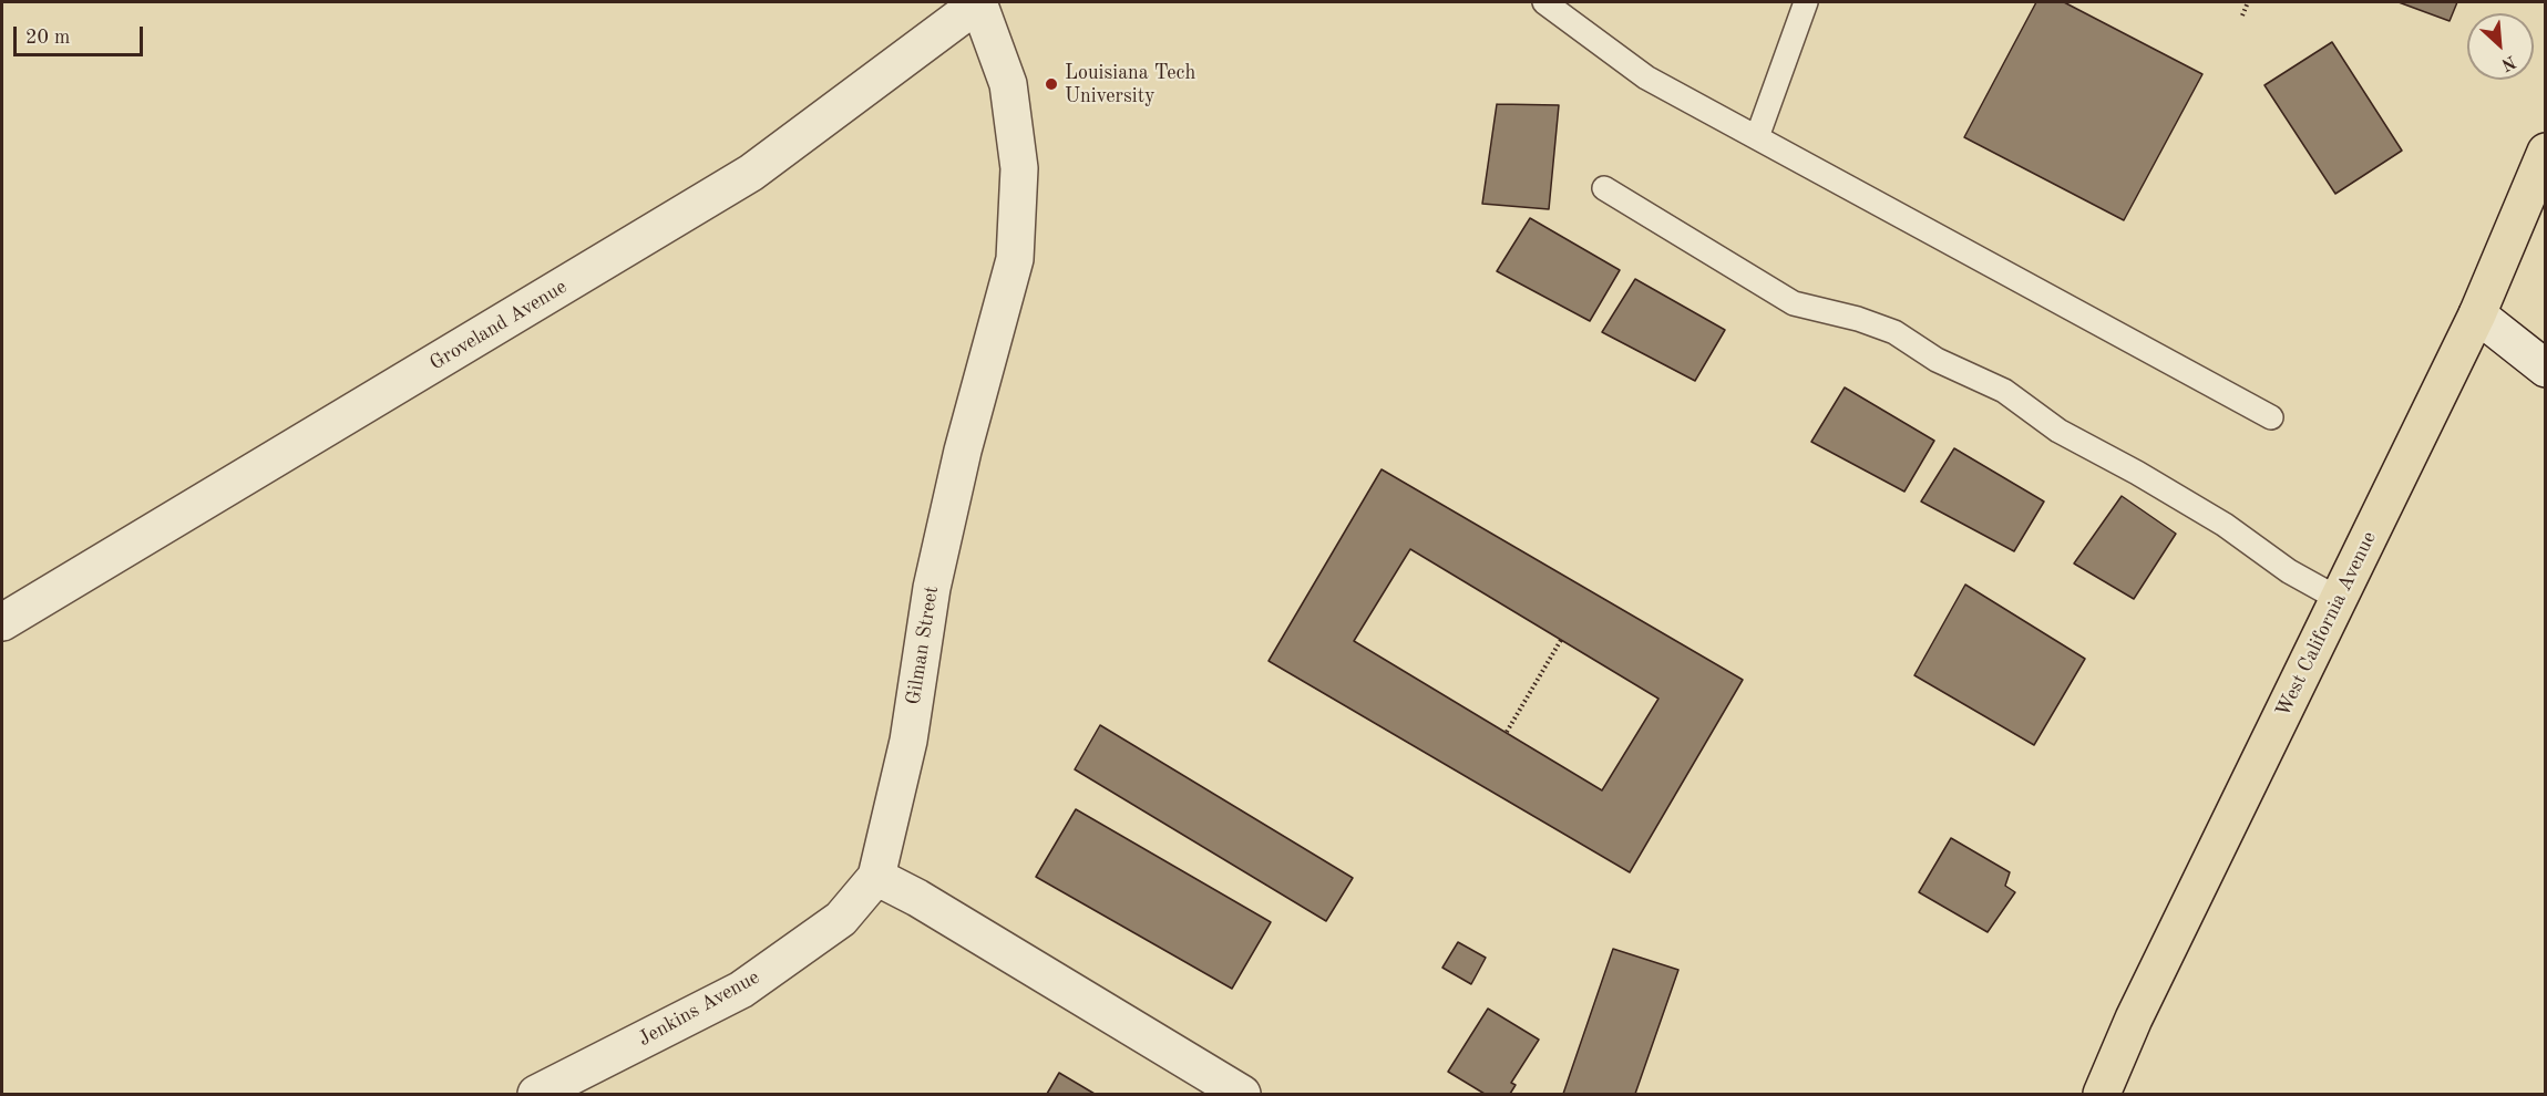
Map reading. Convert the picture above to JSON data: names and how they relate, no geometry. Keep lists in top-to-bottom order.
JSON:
{
  "streets": {
    "main road": ["West California Avenue"],
    "street": ["Groveland Avenue", "Gilman Street", "Jenkins Avenue"]
  },
  "crossings": [
    ["Groveland Avenue", "Gilman Street"],
    ["Gilman Street", "Jenkins Avenue"]
  ],
  "places": ["Louisiana Tech University"],
  "scale_bar": "20 m",
  "north": "bottom right"
}
